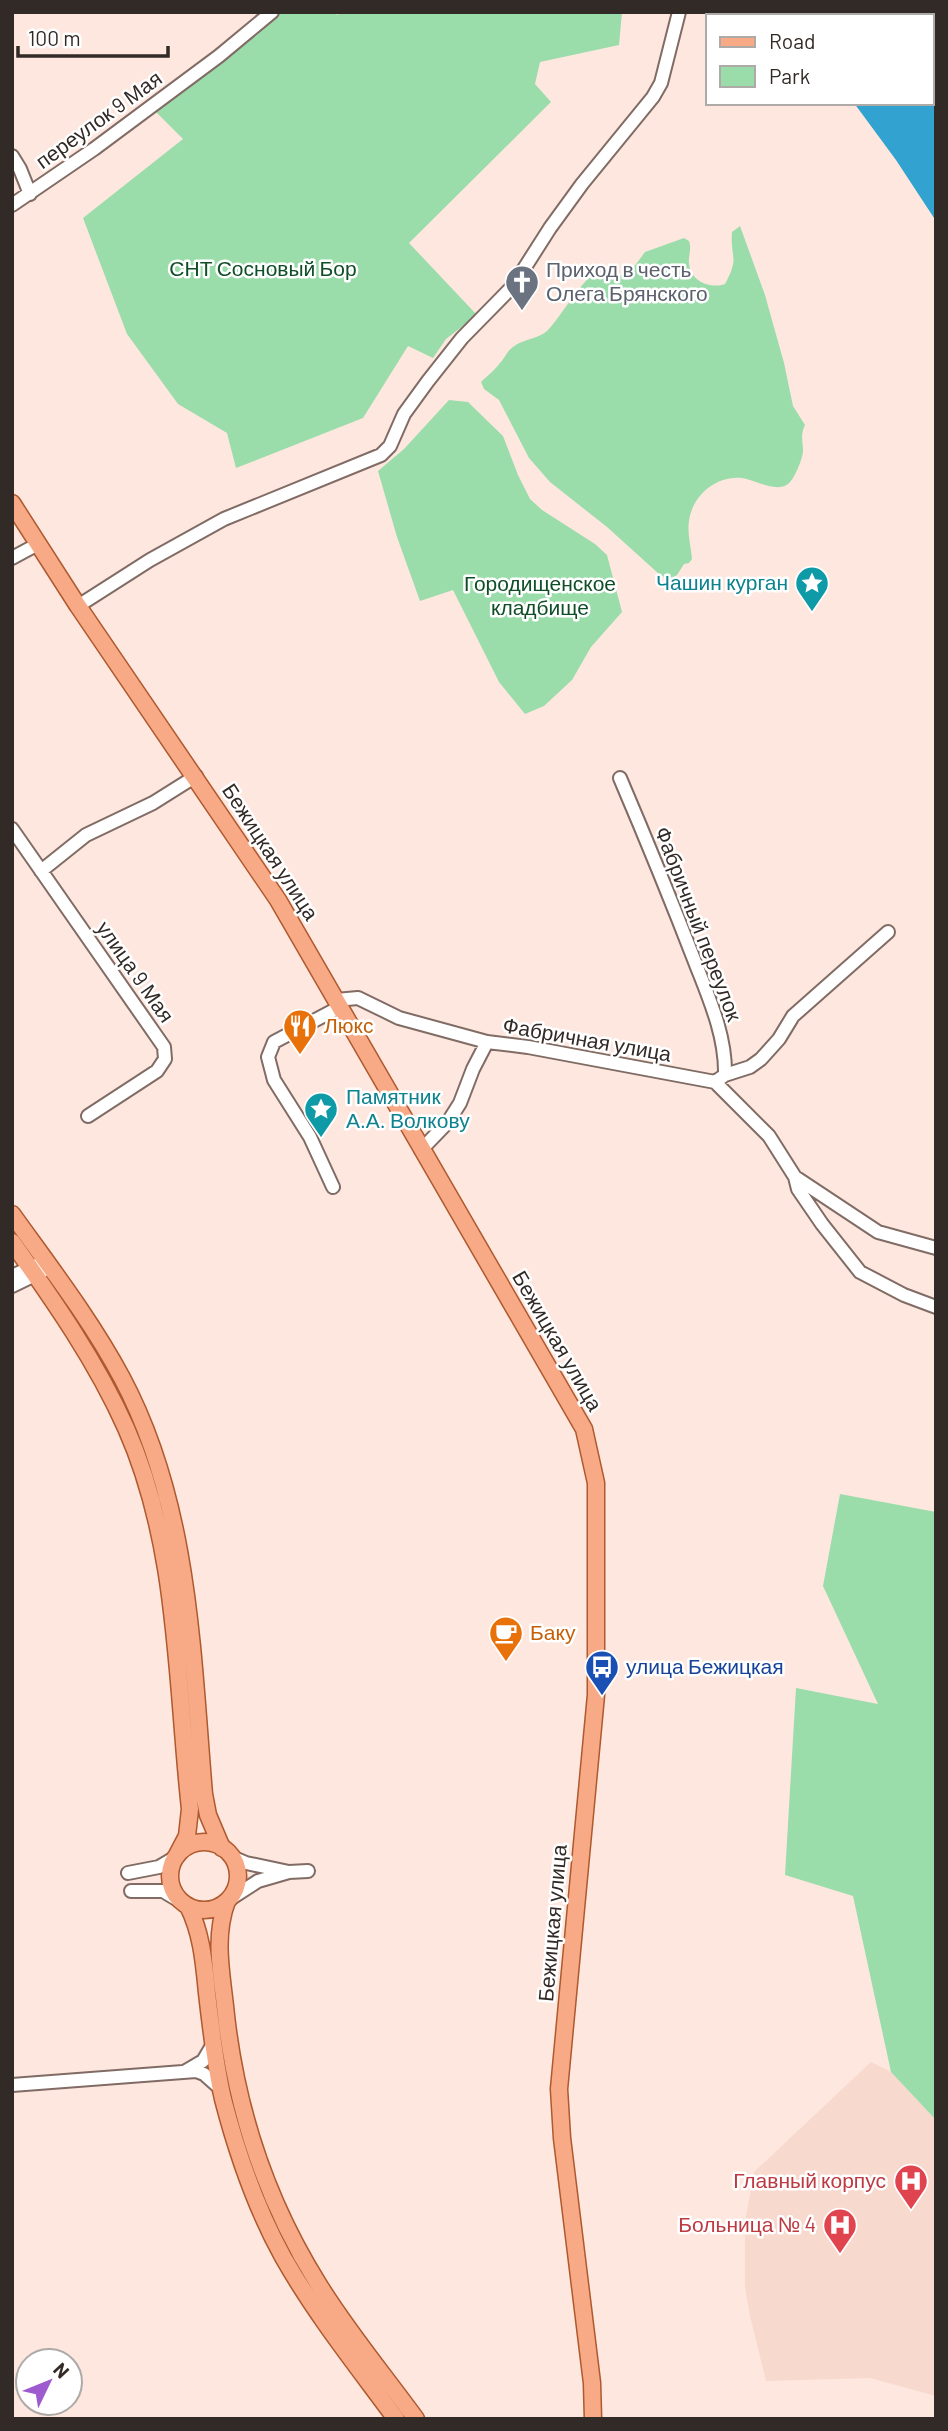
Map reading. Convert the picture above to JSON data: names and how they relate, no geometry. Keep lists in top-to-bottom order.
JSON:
{
  "streets": {
    "main road": ["Бежицкая улица"],
    "street": [
      "переулок 9 Мая",
      "Фабричный переулок",
      "улица 9 Мая",
      "Фабричная улица"
    ]
  },
  "crossings": [
    ["Бежицкая улица", "Фабричная улица"],
    ["Фабричный переулок", "Фабричная улица"]
  ],
  "parks": ["СНТ Сосновый Бор", "Городищенское кладбище"],
  "places": {
    "church": ["Приход в честь Олега Брянского"],
    "place": ["Чашин курган", "Памятник А.А. Волкову"],
    "restaurant": ["Люкс"],
    "cafe": ["Баку"],
    "bus stop": ["улица Бежицкая"],
    "hospital": ["Главный корпус", "Больница № 4"]
  },
  "legend": ["Road", "Park"],
  "scale_bar": "100 m",
  "north": "top right"
}
